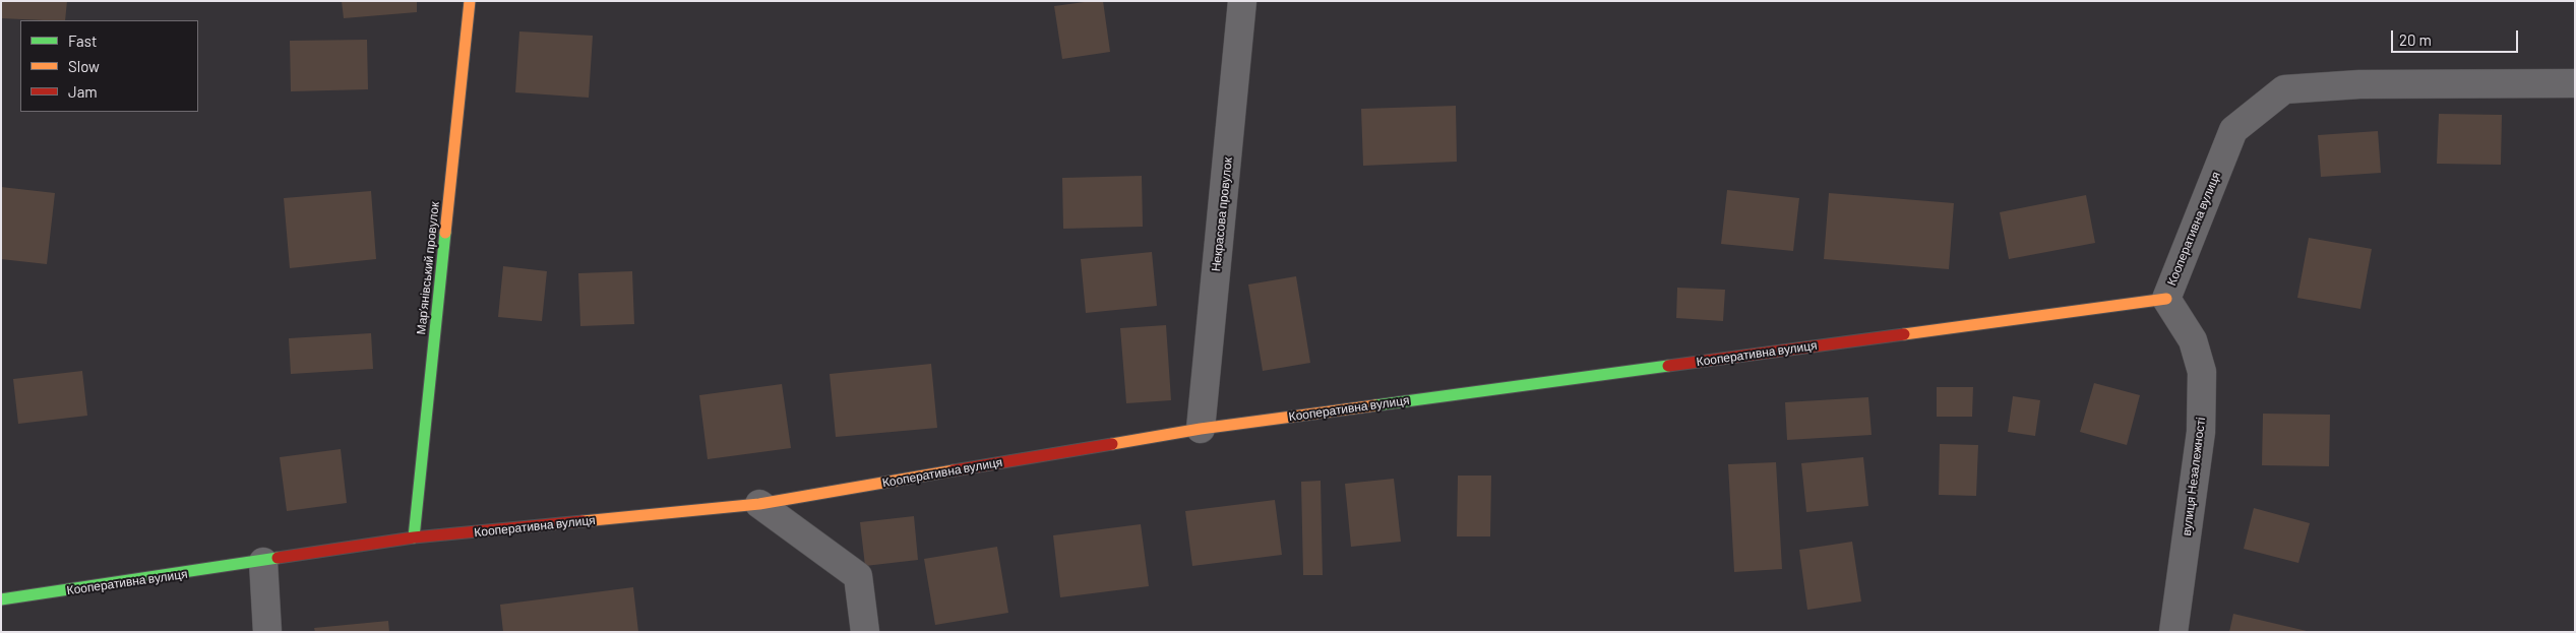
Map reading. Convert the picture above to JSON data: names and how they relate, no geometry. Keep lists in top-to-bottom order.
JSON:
{
  "streets": {
    "street": [
      "Некрасова провулок",
      "Кооперативна вулиця",
      "Мар’янівський провулок",
      "вулиця Незалежності"
    ]
  },
  "crossings": [
    ["Некрасова провулок", "Кооперативна вулиця"],
    ["Кооперативна вулиця", "Мар’янівський провулок"],
    ["Кооперативна вулиця", "вулиця Незалежності"]
  ],
  "legend": ["Fast", "Slow", "Jam"],
  "scale_bar": "20 m"
}
